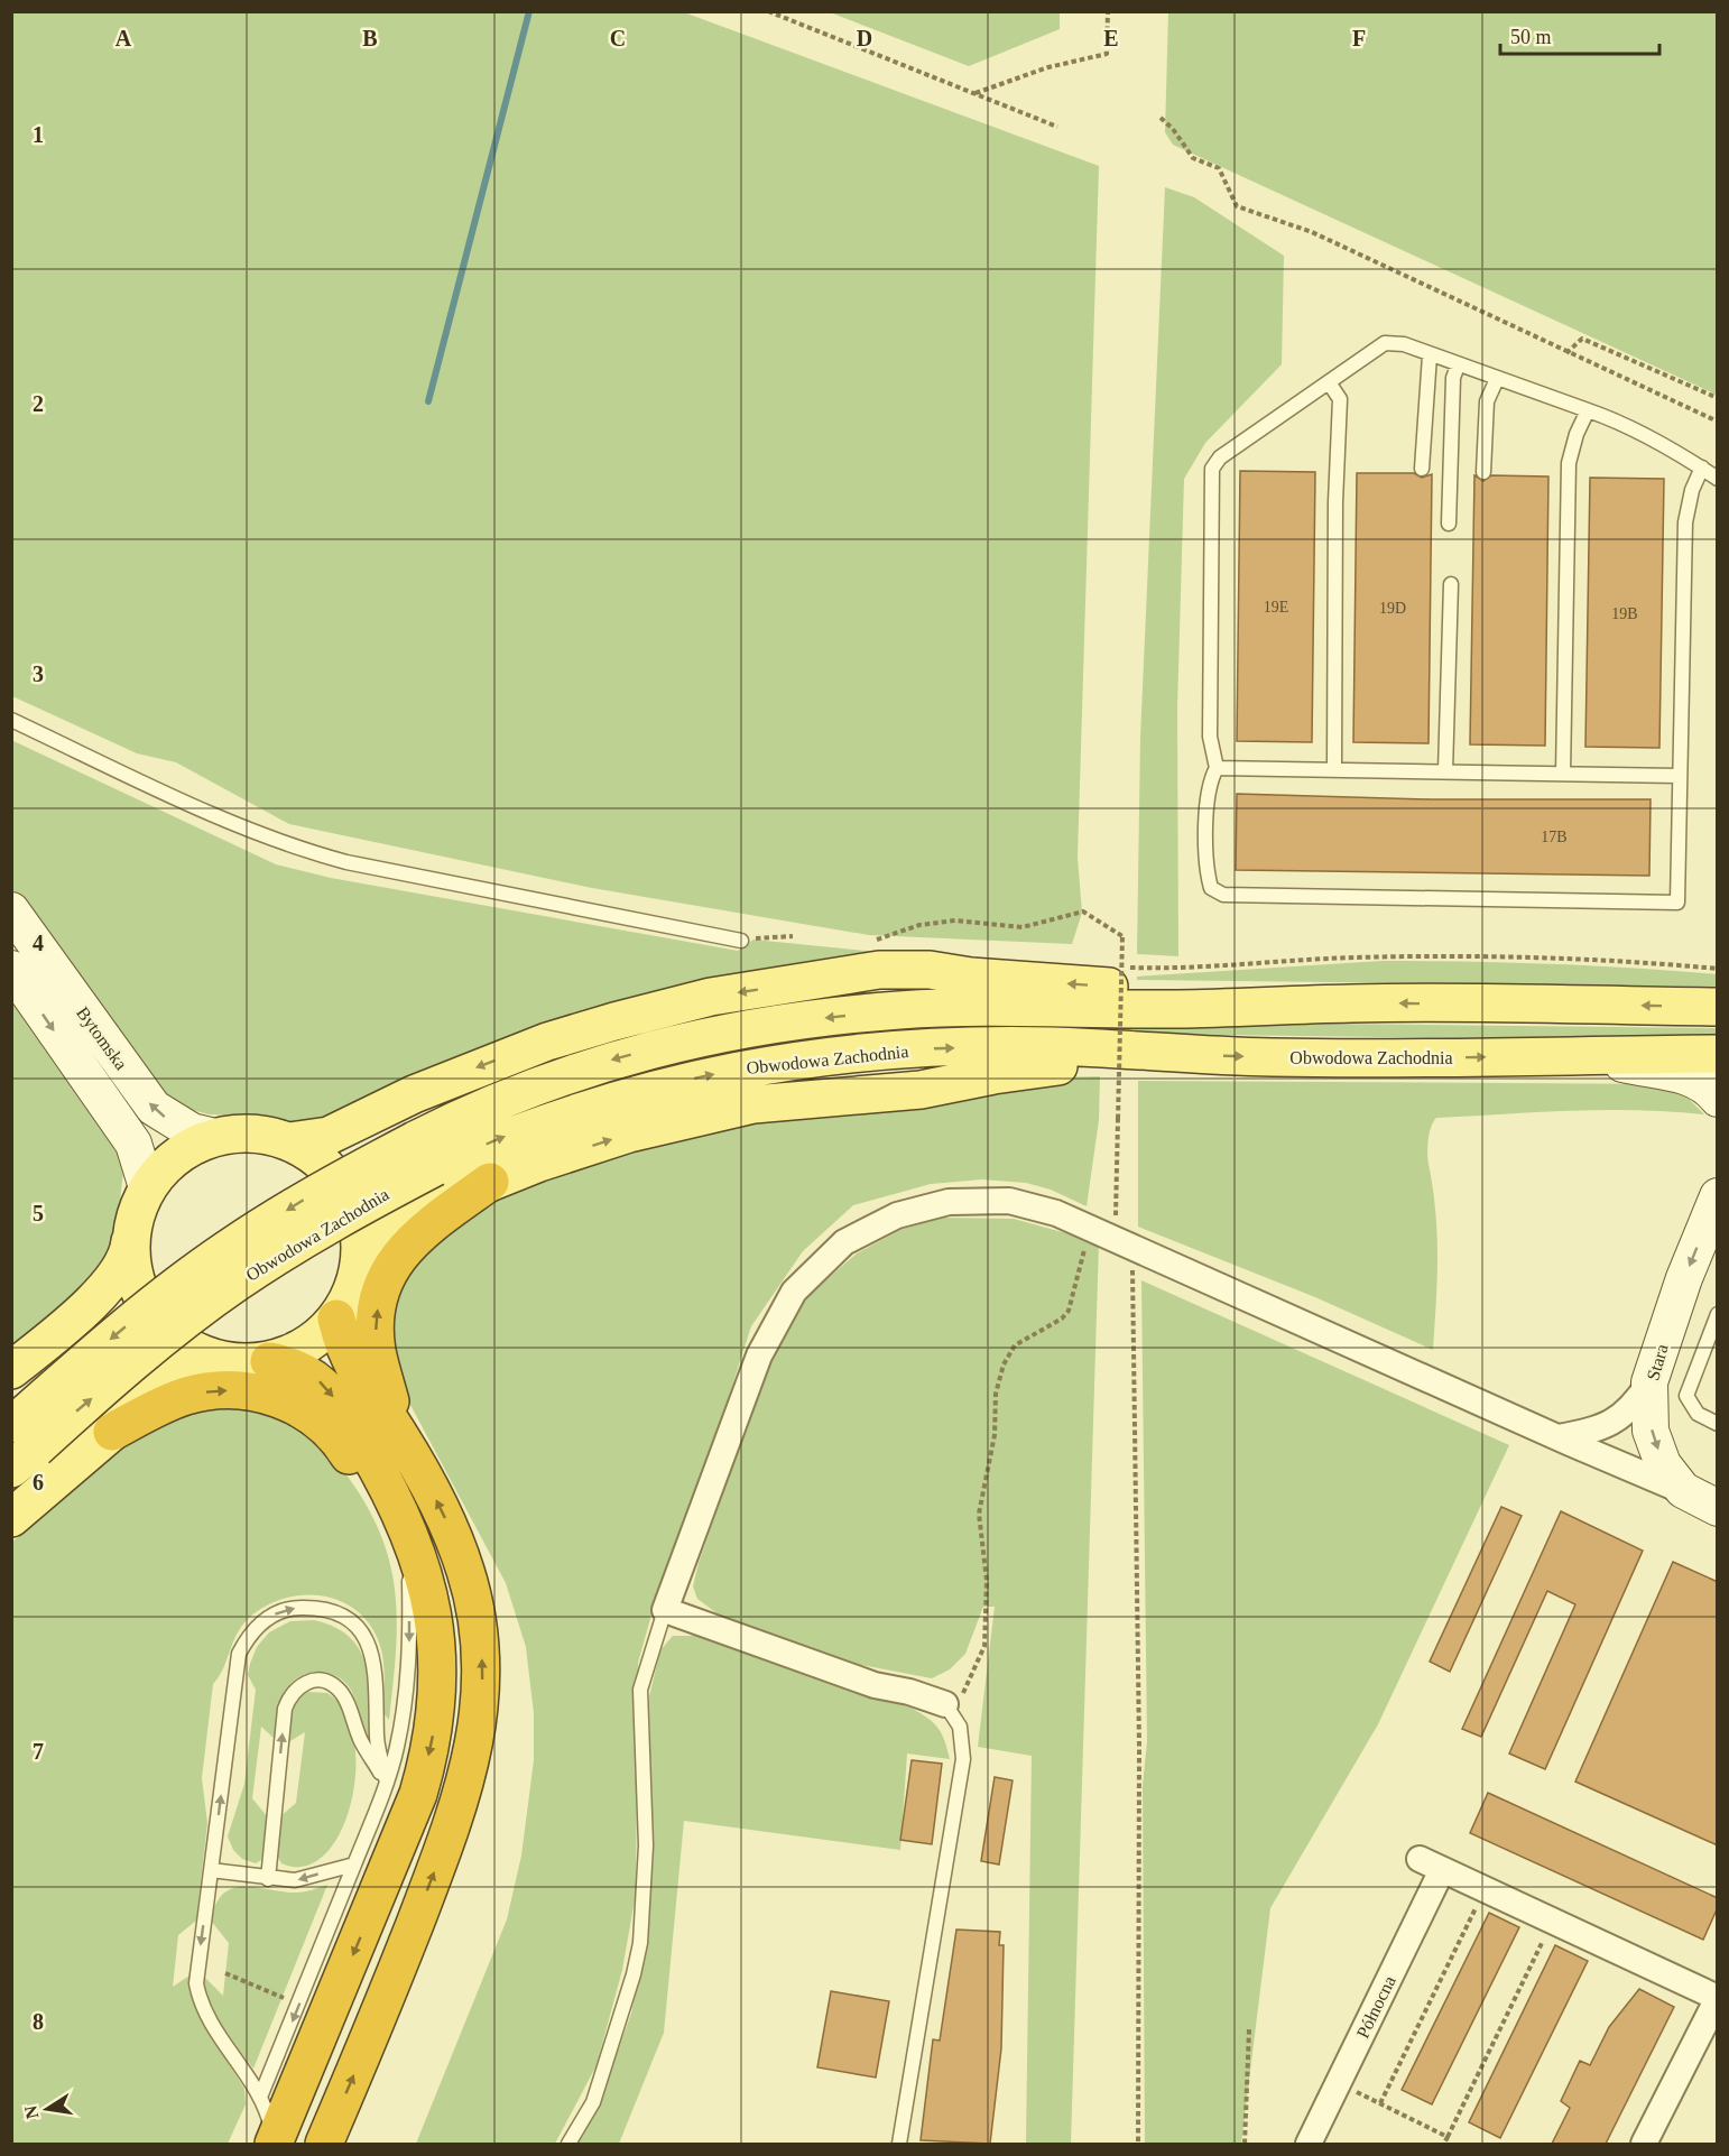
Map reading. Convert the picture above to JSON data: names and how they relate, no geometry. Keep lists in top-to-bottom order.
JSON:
{
  "streets": {
    "main road": ["Obwodowa Zachodnia"],
    "street": ["Bytomska", "Stara", "Północna"]
  },
  "one_way": ["Stara"],
  "house_numbers": [
    "19E",
    "19D",
    "19B",
    "17B"
  ],
  "scale_bar": "50 m",
  "north": "left",
  "grid": {
    "columns": [
      "A",
      "B",
      "C",
      "D",
      "E",
      "F"
    ],
    "rows": [
      "1",
      "2",
      "3",
      "4",
      "5",
      "6",
      "7",
      "8"
    ]
  }
}
